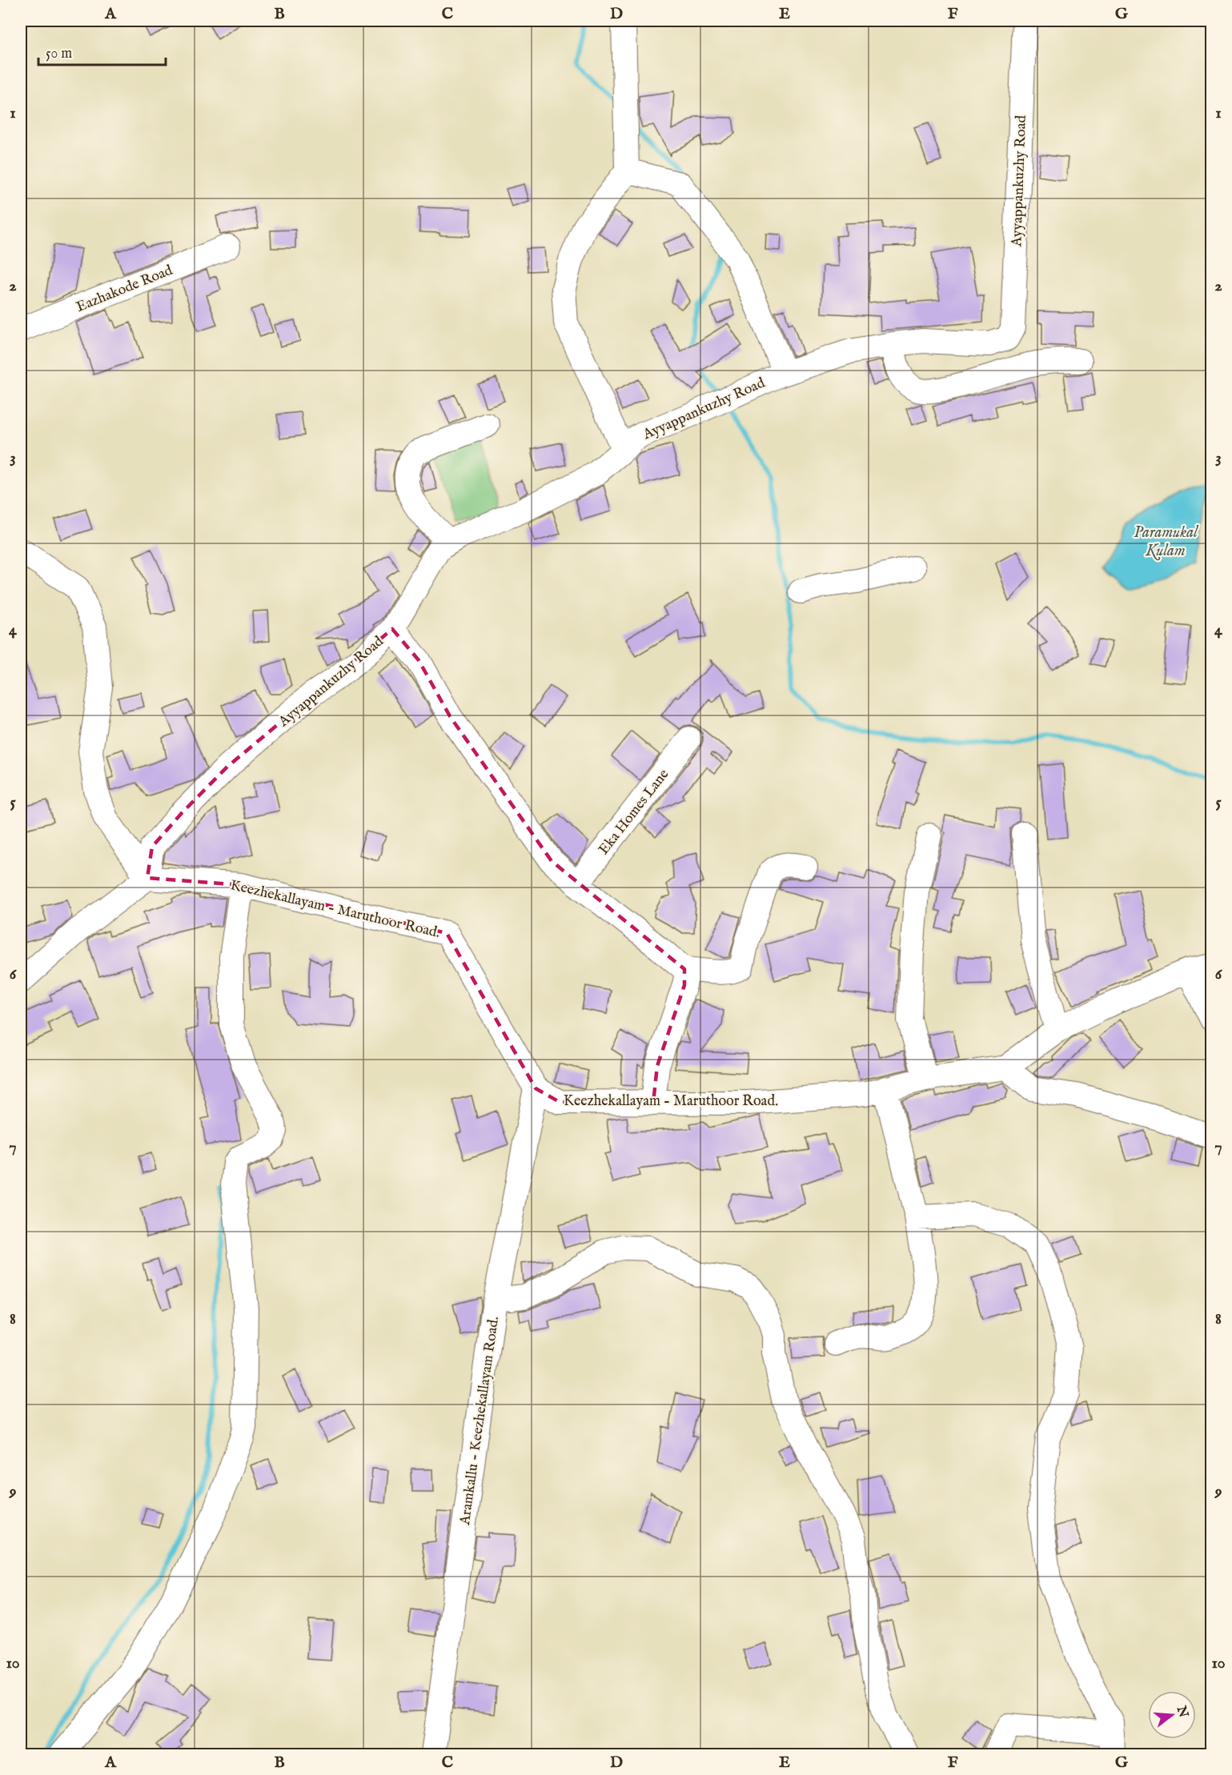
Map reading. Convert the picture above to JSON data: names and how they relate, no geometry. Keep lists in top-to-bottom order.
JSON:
{
  "streets": {
    "street": [
      "Ayyappankuzhy Road",
      "Eazhakode Road",
      "Eka Homes Lane",
      "Keezhekallayam - Maruthoor Road.",
      "Aramkallu - Keezhekallayam Road."
    ]
  },
  "crossings": [
    ["Ayyappankuzhy Road", "Keezhekallayam - Maruthoor Road."],
    ["Keezhekallayam - Maruthoor Road.", "Aramkallu - Keezhekallayam Road."]
  ],
  "water": ["Paramukal Kulam"],
  "scale_bar": "50 m",
  "north": "right",
  "grid": {
    "columns": [
      "A",
      "B",
      "C",
      "D",
      "E",
      "F",
      "G"
    ],
    "rows": [
      "1",
      "2",
      "3",
      "4",
      "5",
      "6",
      "7",
      "8",
      "9",
      "10"
    ]
  }
}
